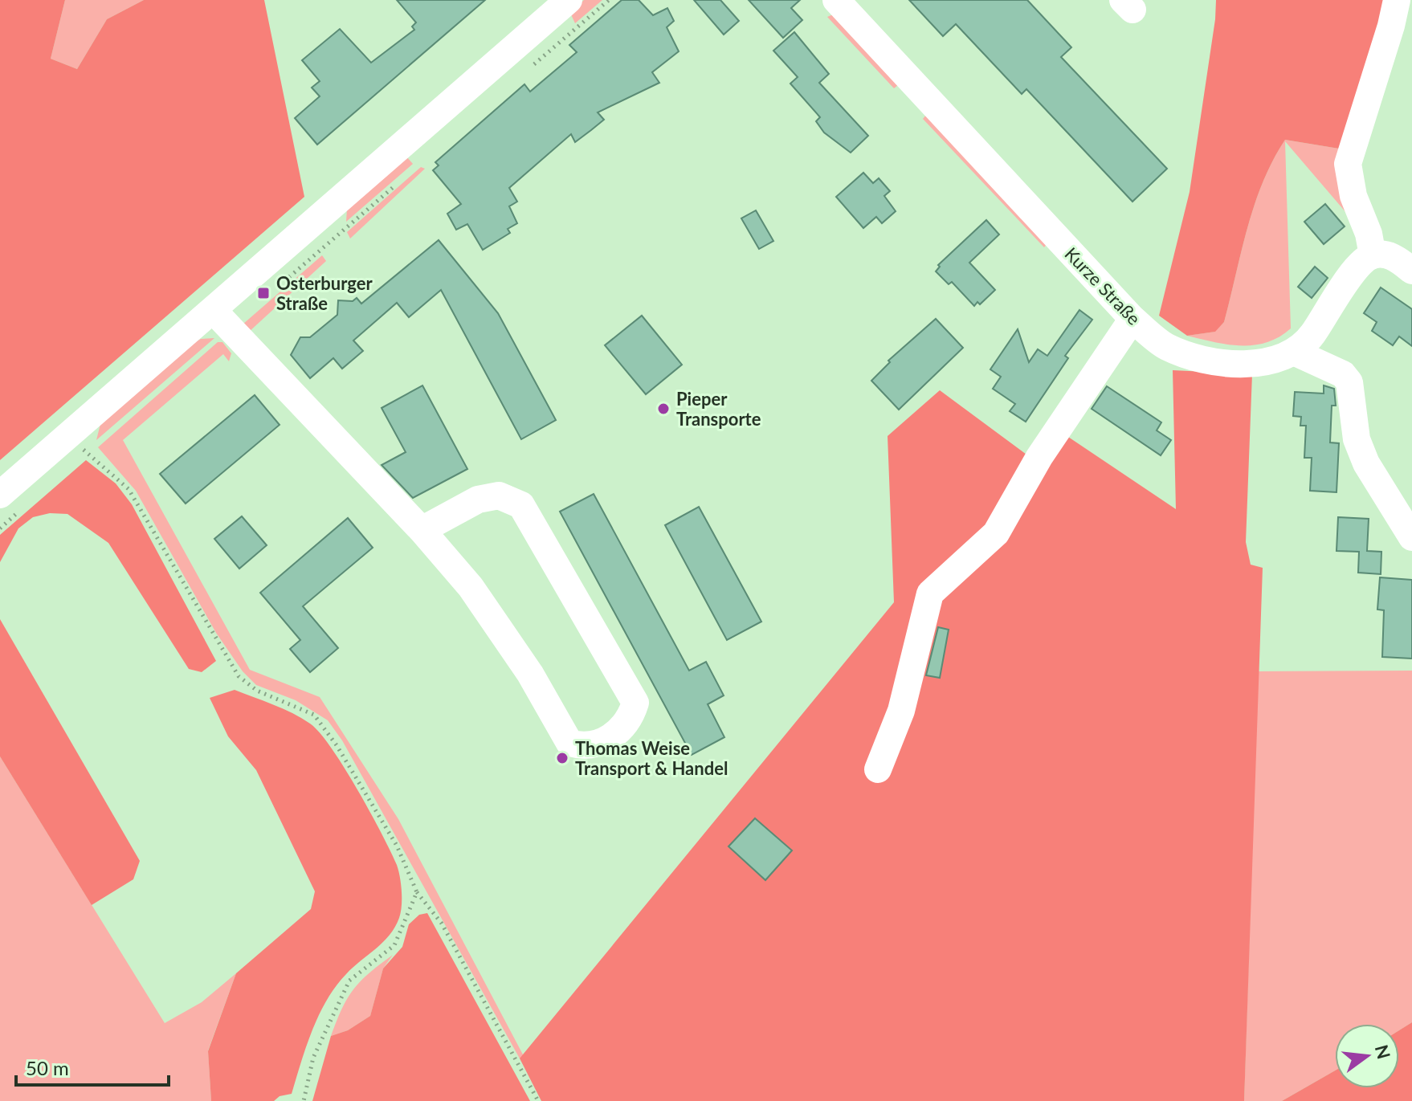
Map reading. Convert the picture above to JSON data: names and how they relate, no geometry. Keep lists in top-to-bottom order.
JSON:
{
  "streets": {
    "street": ["Kurze Straße"]
  },
  "places": {
    "transit": ["Osterburger Straße"],
    "other": ["Pieper Transporte", "Thomas Weise Transport & Handel"]
  },
  "scale_bar": "50 m",
  "north": "right"
}
